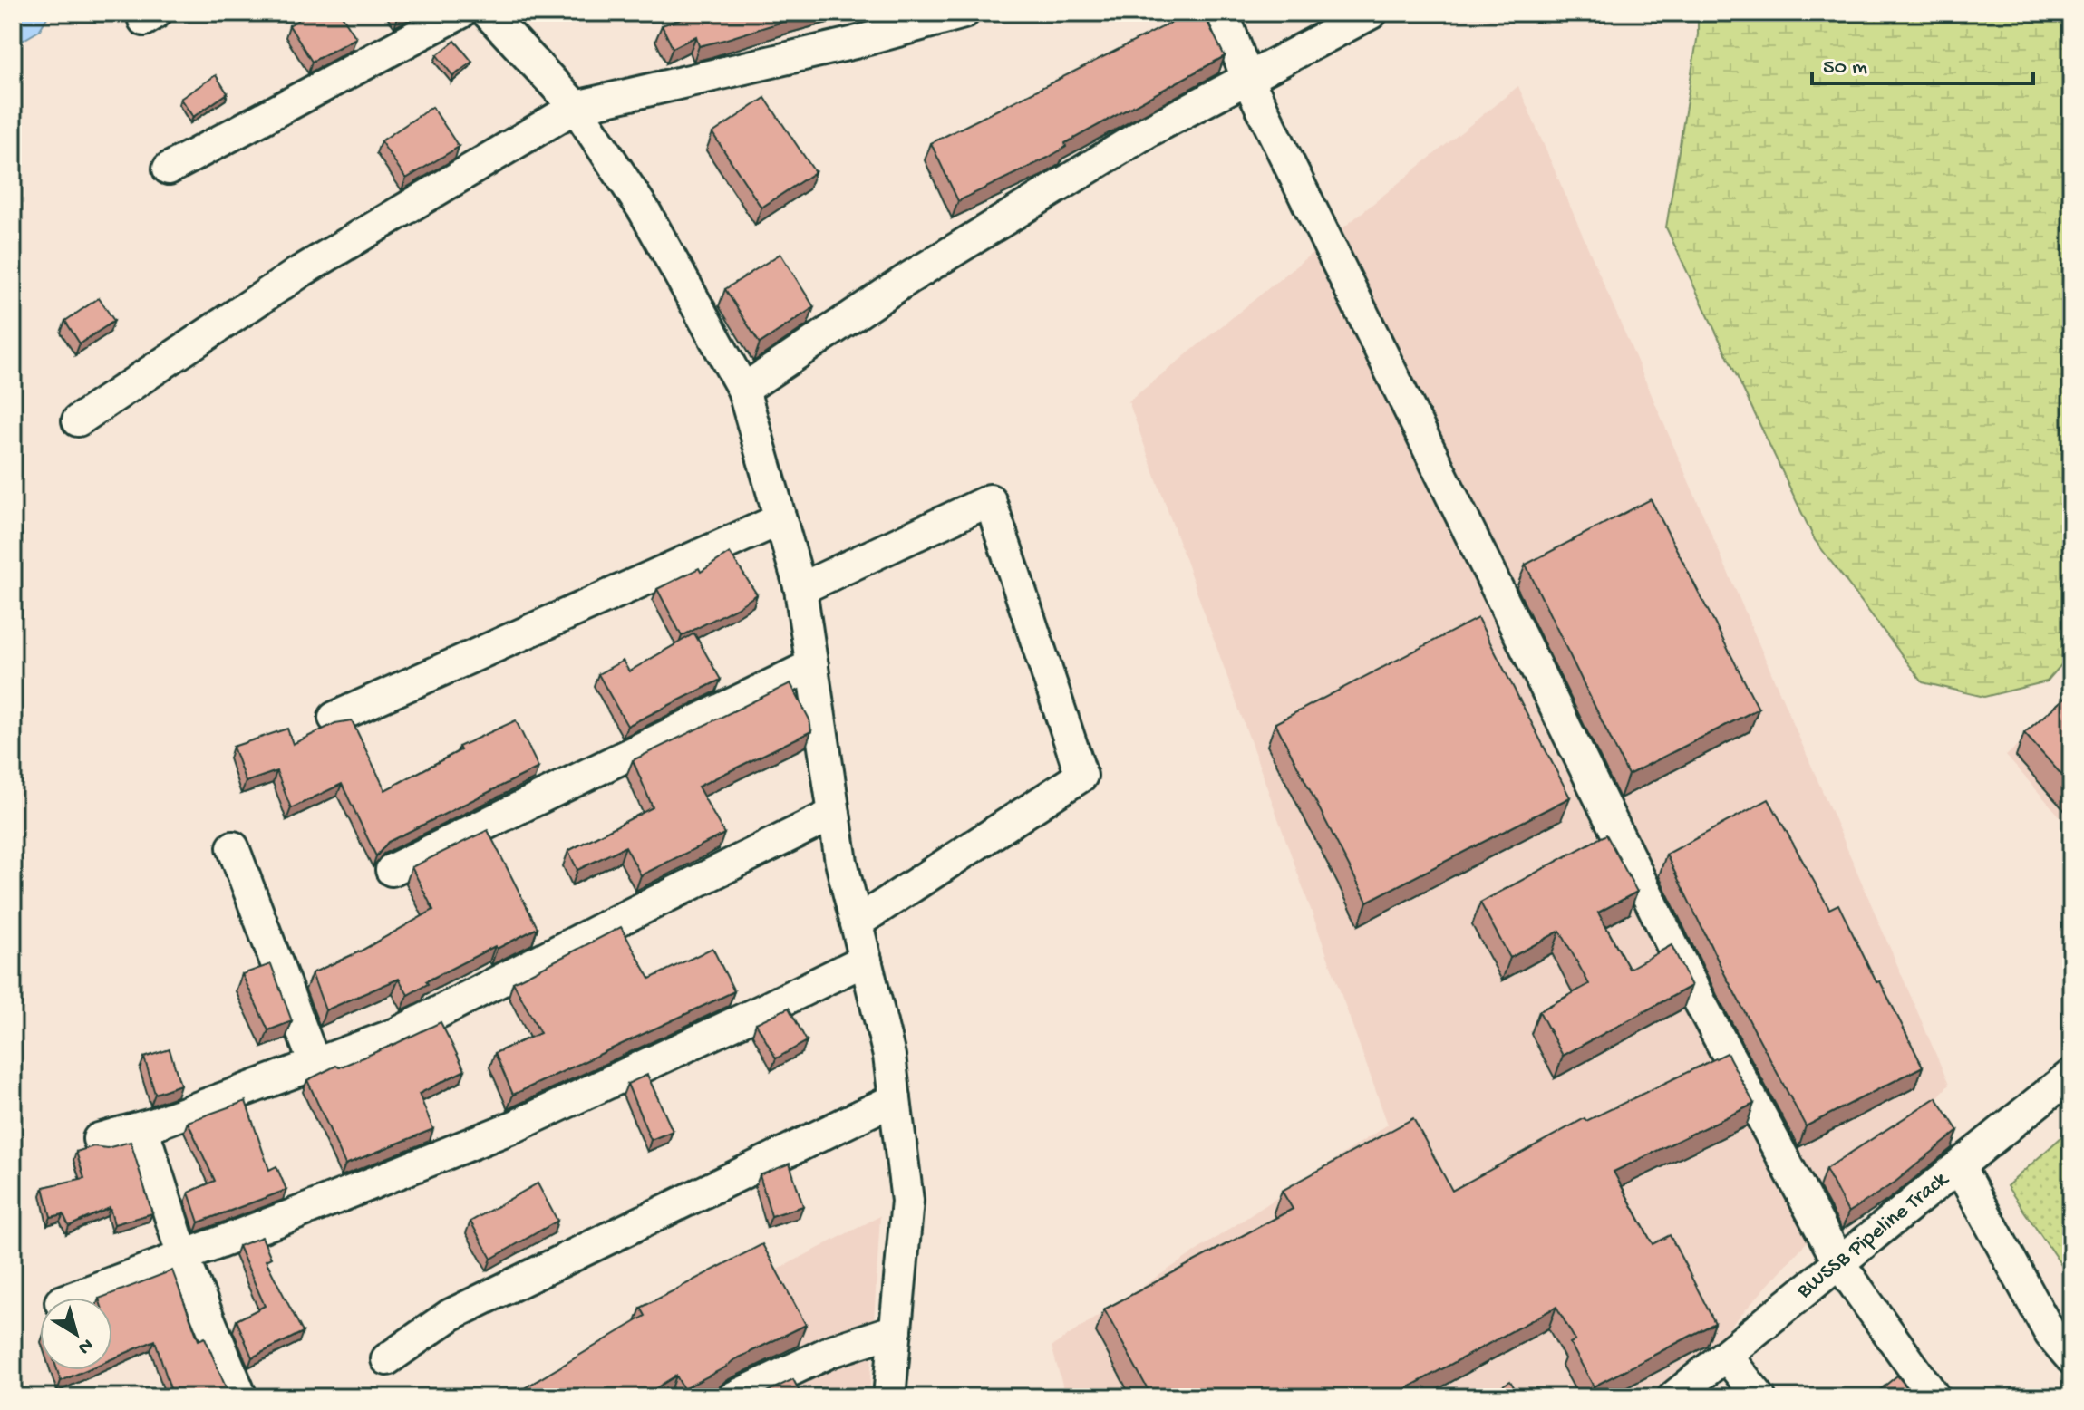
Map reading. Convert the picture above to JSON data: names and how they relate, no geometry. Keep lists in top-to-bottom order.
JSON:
{
  "streets": {
    "street": ["BWSSB Pipeline Track"]
  },
  "scale_bar": "50 m",
  "north": "bottom right"
}
